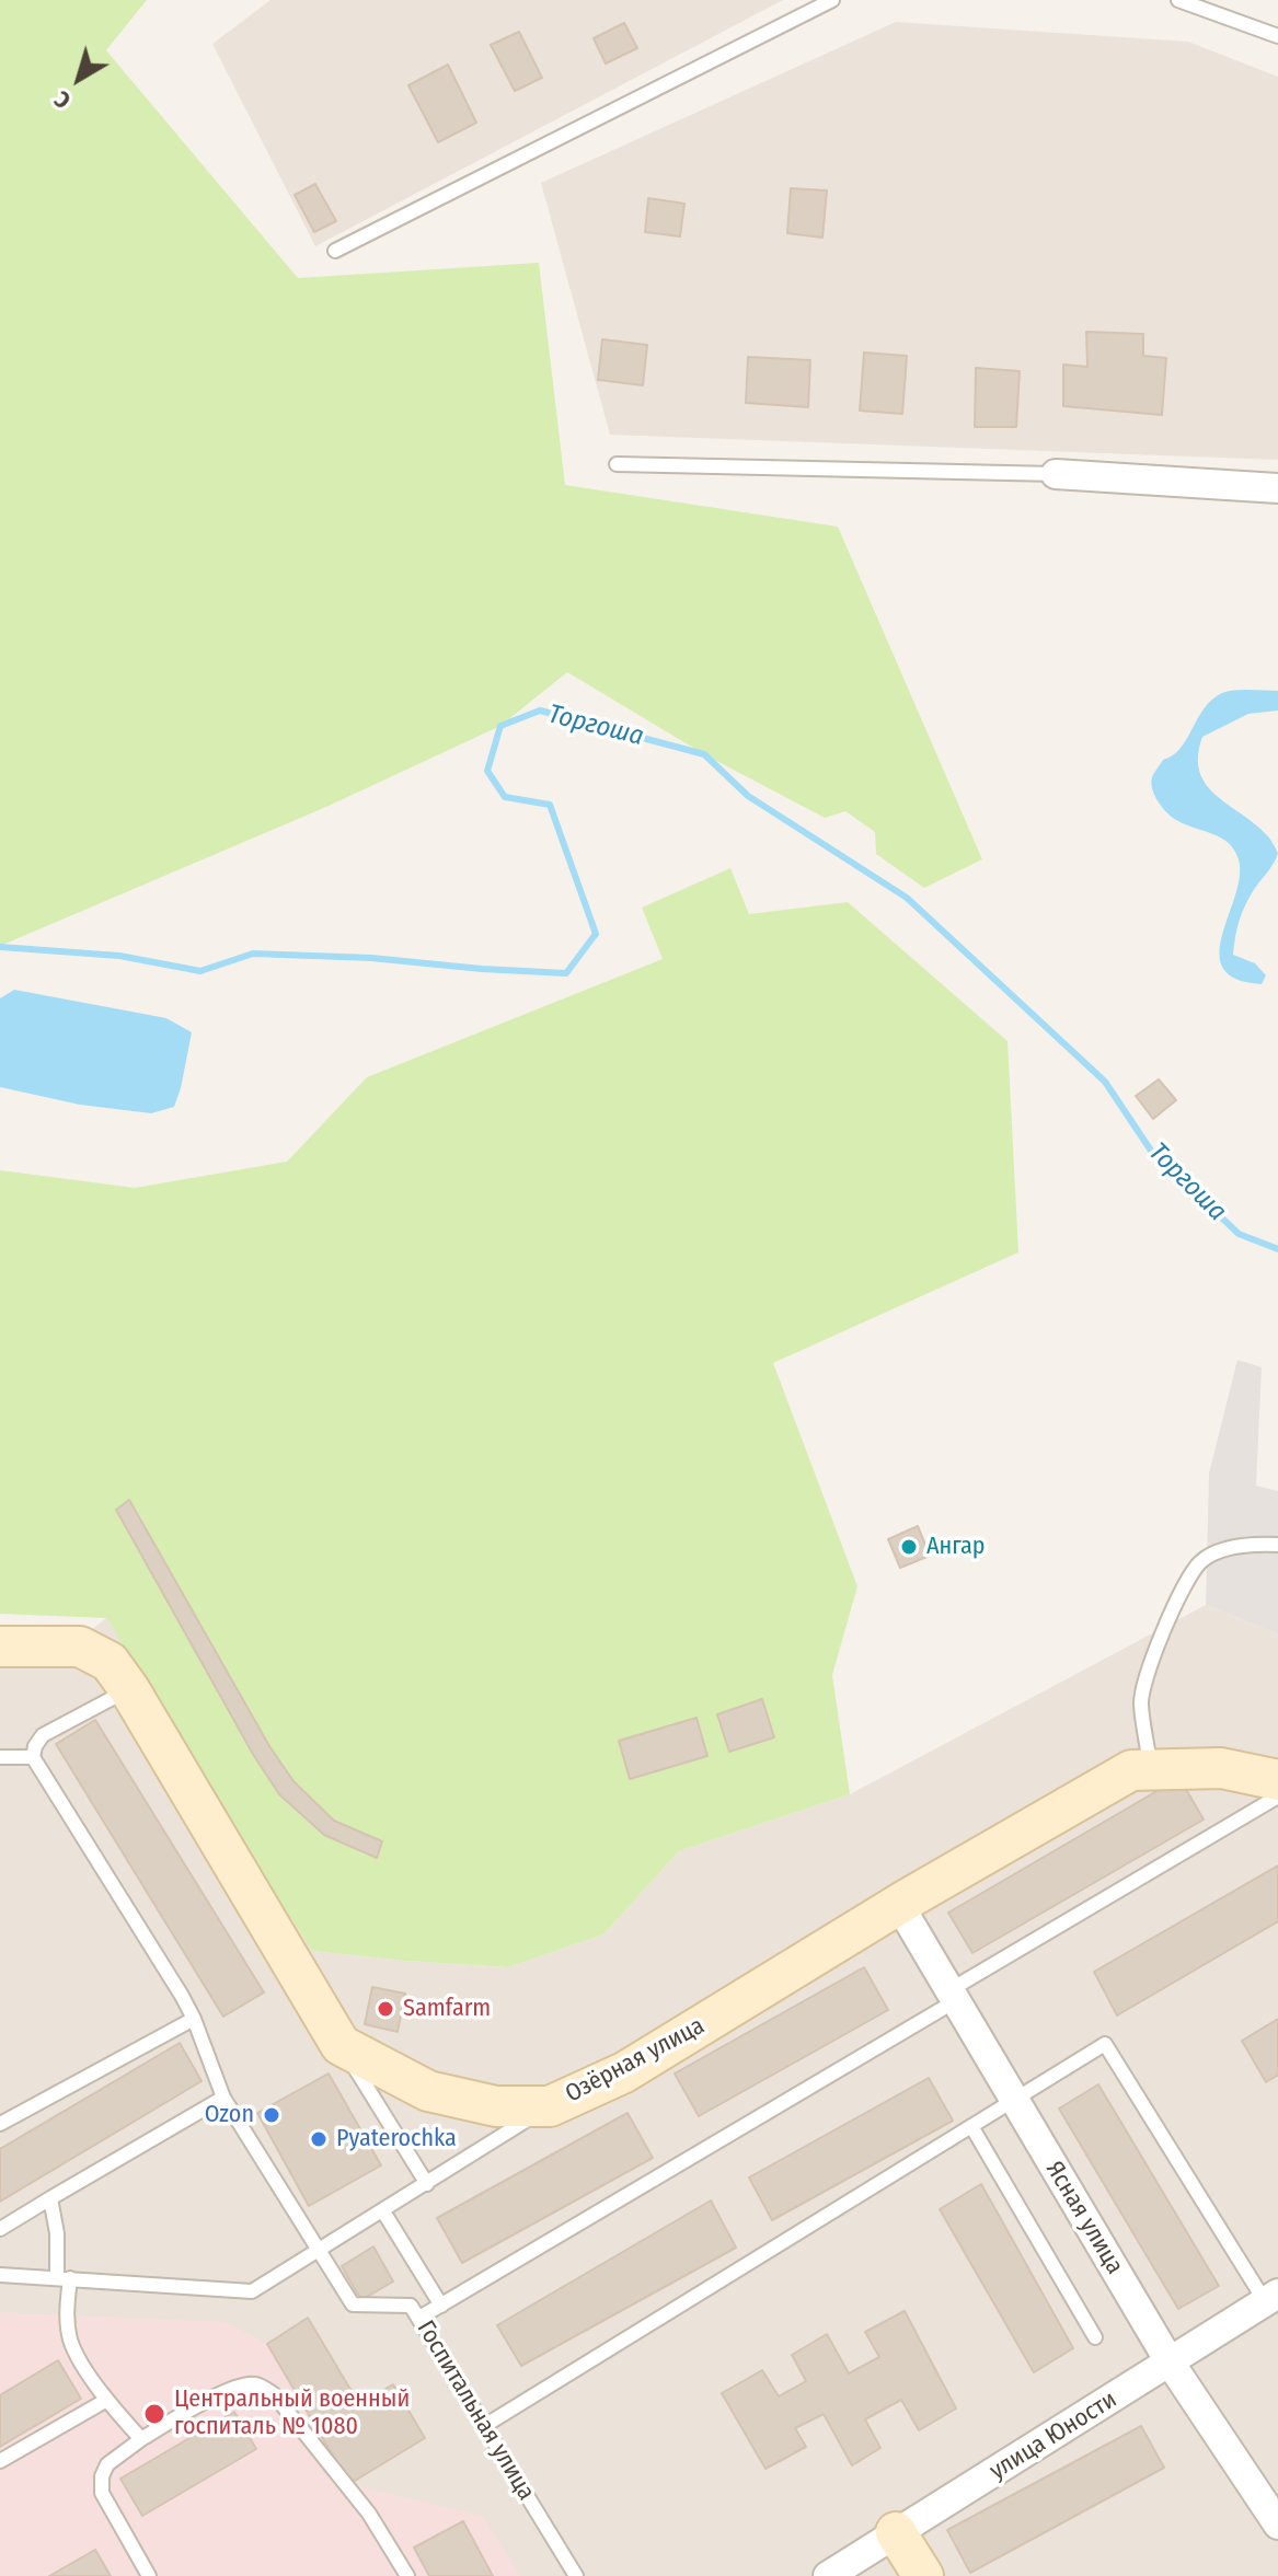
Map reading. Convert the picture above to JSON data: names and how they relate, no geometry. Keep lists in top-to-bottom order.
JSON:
{
  "streets": {
    "street": ["Озёрная улица", "Ясная улица", "улица Юности"],
    "lane": ["Госпитальная улица"]
  },
  "crossings": [
    ["Озёрная улица", "Ясная улица"],
    ["Ясная улица", "улица Юности"]
  ],
  "water": ["Торгоша"],
  "places": [
    "Ангар",
    "Samfarm",
    "Ozon",
    "Pyaterochka",
    "Центральный военный госпиталь № 1080"
  ],
  "north": "bottom left"
}
